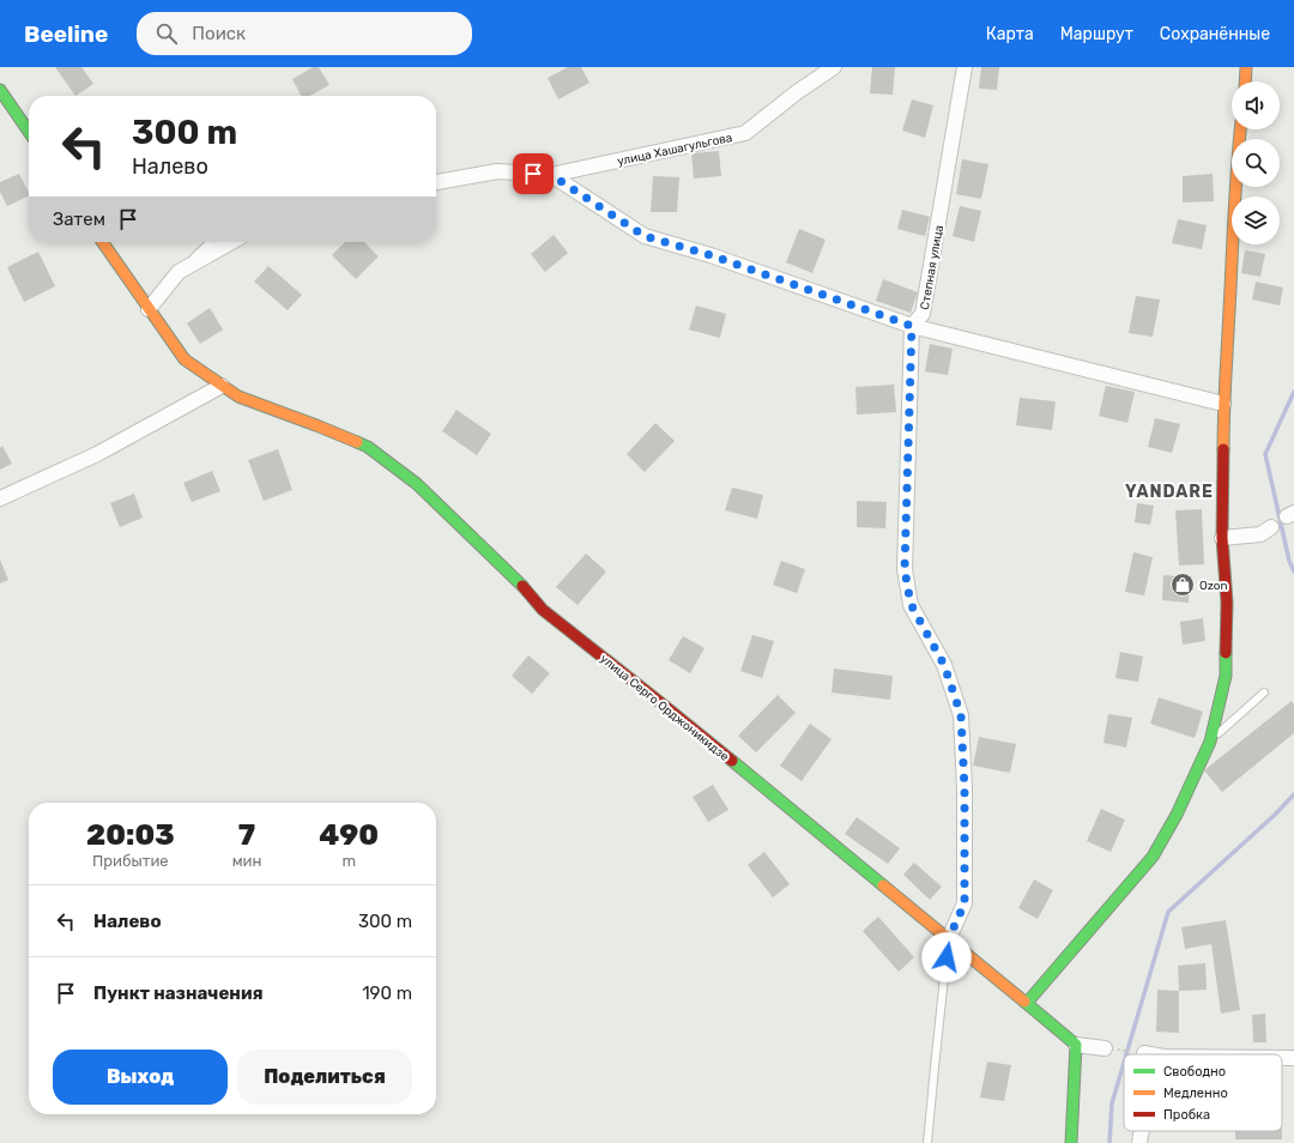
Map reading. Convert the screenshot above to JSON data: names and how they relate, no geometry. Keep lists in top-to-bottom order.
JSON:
{
  "streets": {
    "street": ["улица Хашагульгова", "Степная улица", "улица Серго Орджоникидзе"]
  },
  "crossings": [
    ["Степная улица", "улица Серго Орджоникидзе"]
  ],
  "districts": ["YANDARE"],
  "places": {
    "shop": ["Ozon"]
  },
  "legend": ["Свободно", "Медленно", "Пробка"],
  "page": {
    "header": "Beeline",
    "search": "Поиск",
    "nav": ["Карта", "Маршрут", "Сохранённые"],
    "turn": ["300 m", "Налево"],
    "then": "Затем",
    "eta": [
      "20:03",
      "Прибытие",
      "7",
      "мин",
      "490",
      "m"
    ],
    "list": [
      {
        "name": "Налево",
        "value": "300 m"
      },
      {
        "name": "Пункт назначения",
        "value": "190 m"
      }
    ],
    "buttons": ["Выход", "Поделиться"]
  }
}
